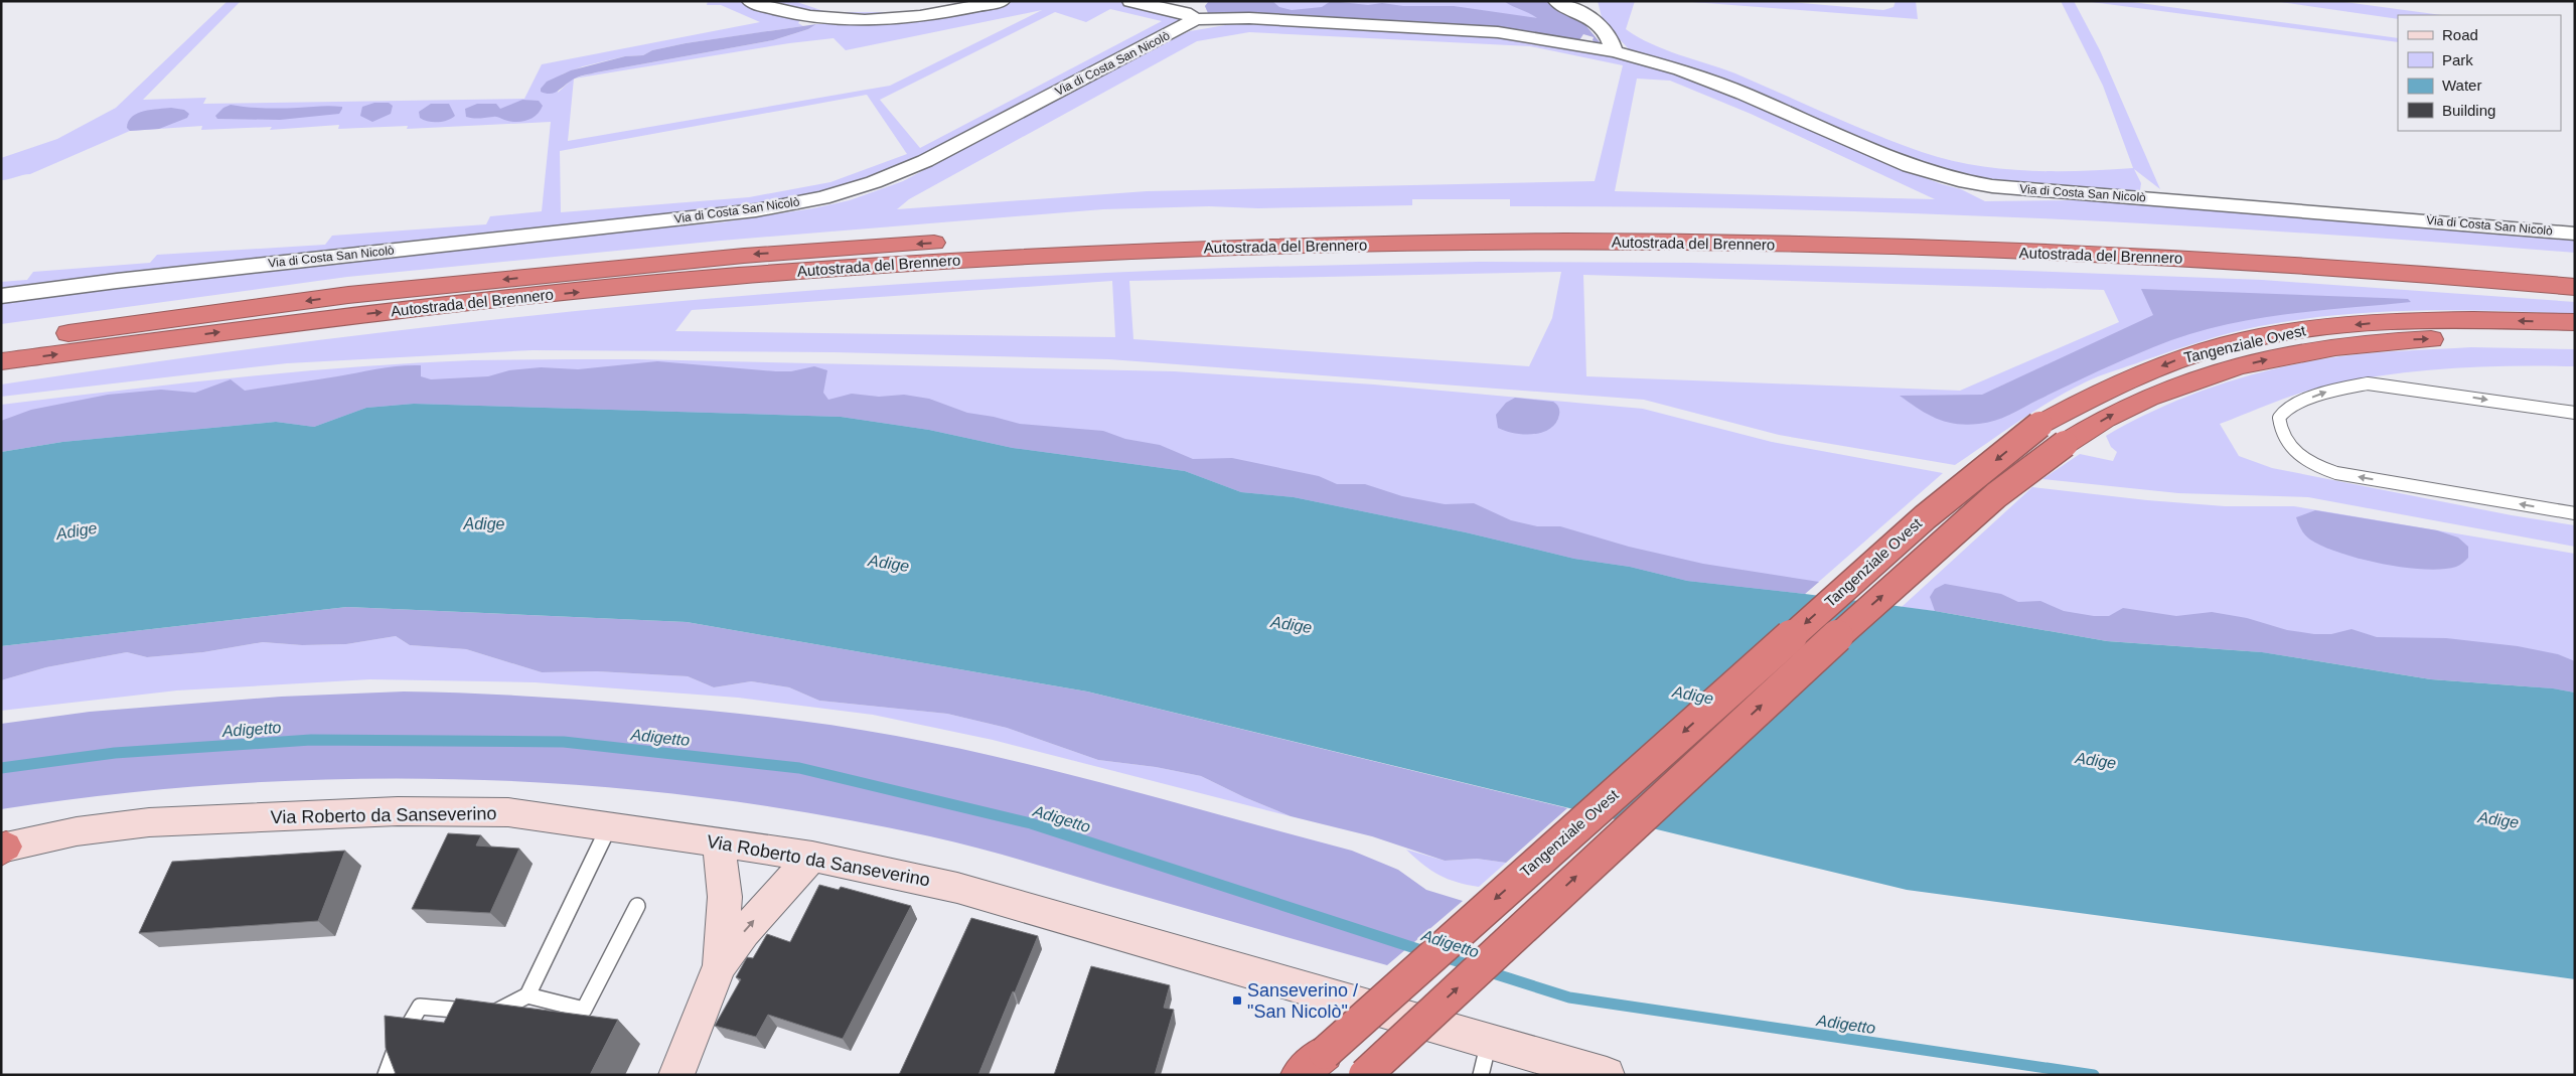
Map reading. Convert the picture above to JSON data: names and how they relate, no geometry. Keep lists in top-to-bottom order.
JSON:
{
  "streets": {
    "highway": ["Autostrada del Brennero", "Tangenziale Ovest"],
    "street": ["Via di Costa San Nicolò", "Via Roberto da Sanseverino"]
  },
  "water": ["Adige", "Adigetto"],
  "places": {
    "transit": ["Sanseverino / \"San Nicolò\""]
  },
  "legend": [
    "Road",
    "Park",
    "Water",
    "Building"
  ]
}
